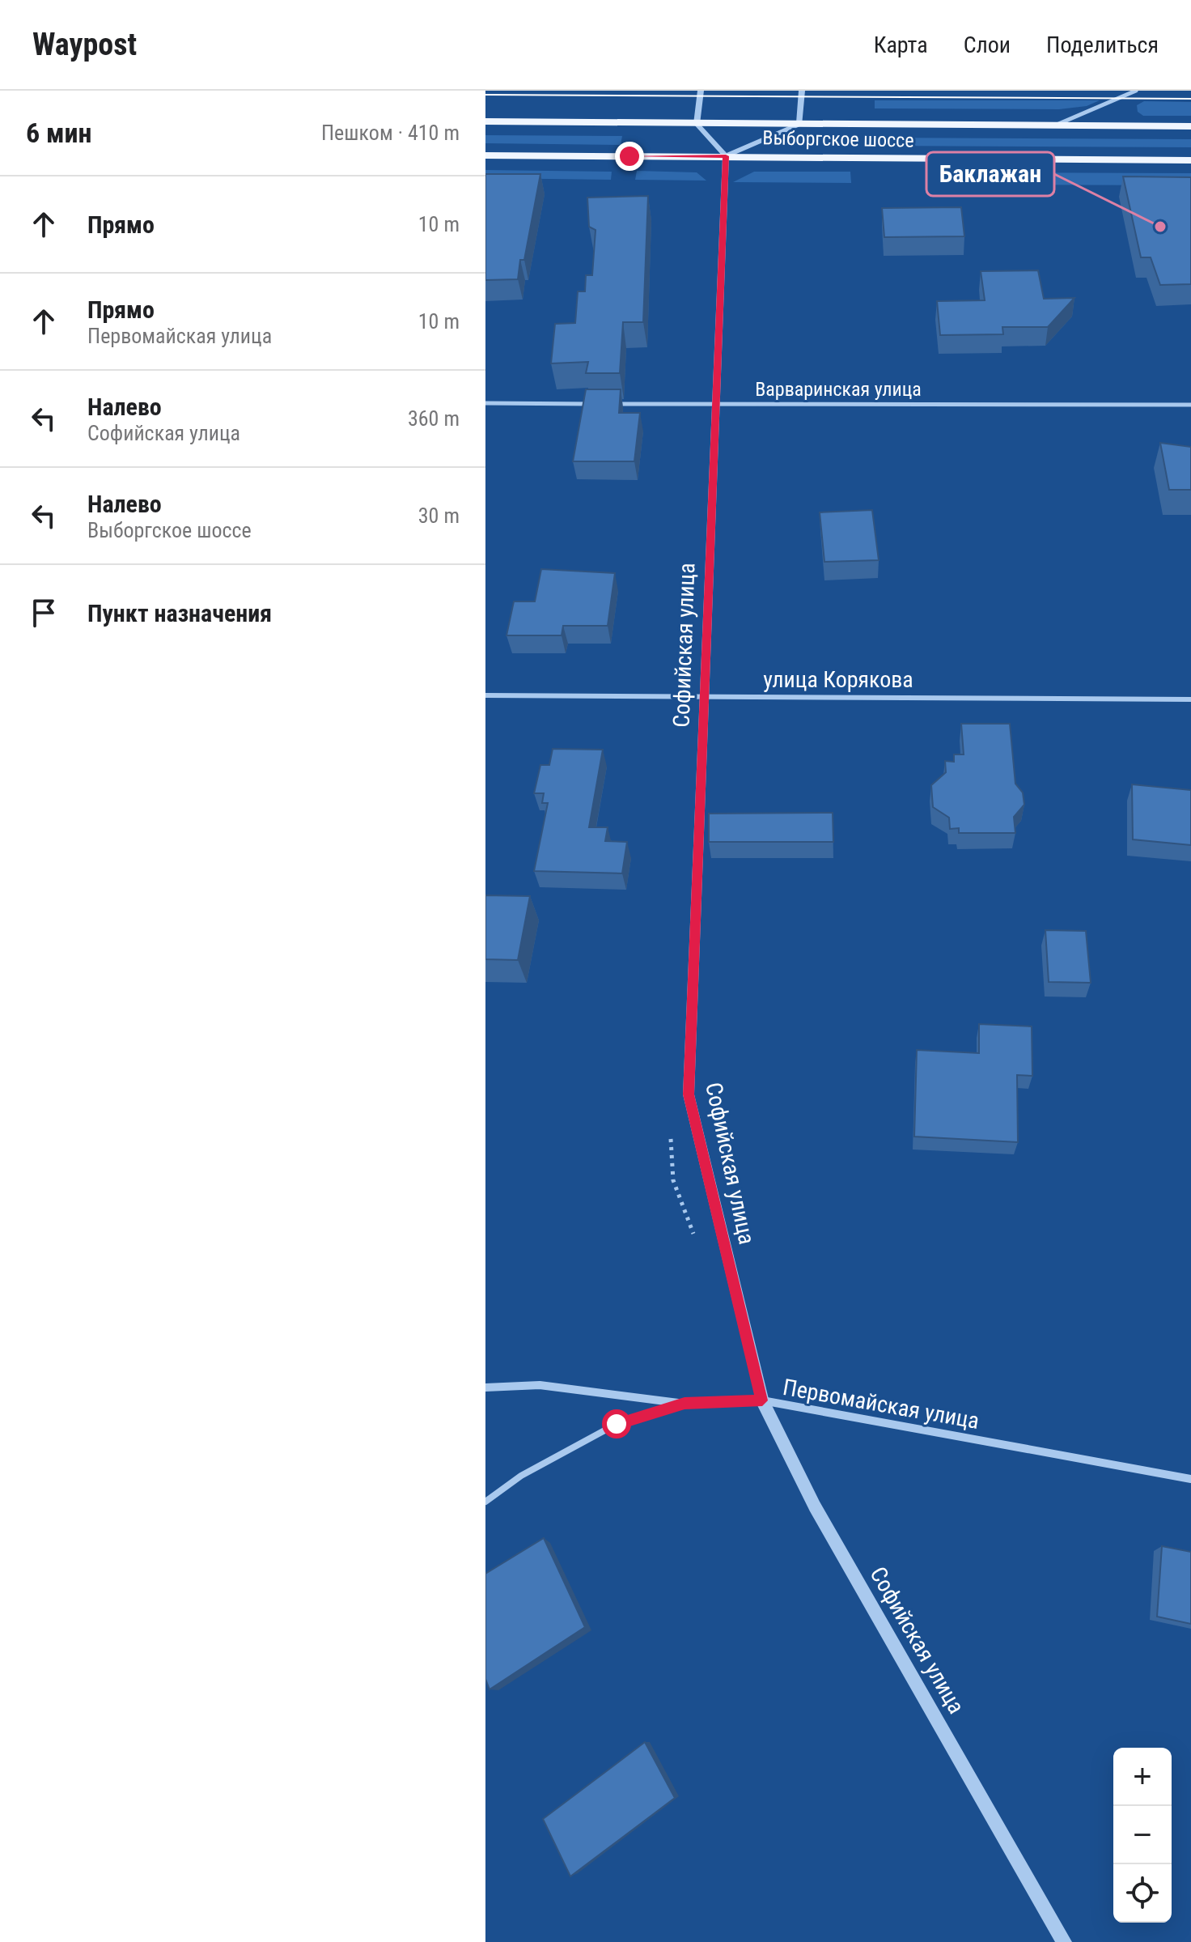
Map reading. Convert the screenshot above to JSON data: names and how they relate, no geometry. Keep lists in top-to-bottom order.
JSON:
{
  "streets": {
    "main road": ["Выборгское шоссе"],
    "street": [
      "Варваринская улица",
      "Софийская улица",
      "улица Корякова",
      "Первомайская улица"
    ]
  },
  "crossings": [
    ["Выборгское шоссе", "Софийская улица"],
    ["Варваринская улица", "Софийская улица"],
    ["Софийская улица", "улица Корякова"],
    ["Софийская улица", "Первомайская улица"]
  ],
  "places": ["Баклажан"],
  "page": {
    "header": "Waypost",
    "nav": ["Карта", "Слои", "Поделиться"],
    "heading": ["6 мин", "Пешком · 410 m"],
    "list": [
      ["Прямо", "10 m"],
      ["Прямо", "Первомайская улица", "10 m"],
      ["Налево", "Софийская улица", "360 m"],
      ["Налево", "Выборгское шоссе", "30 m"],
      "Пункт назначения"
    ],
    "map_buttons": ["+", "−"]
  }
}
